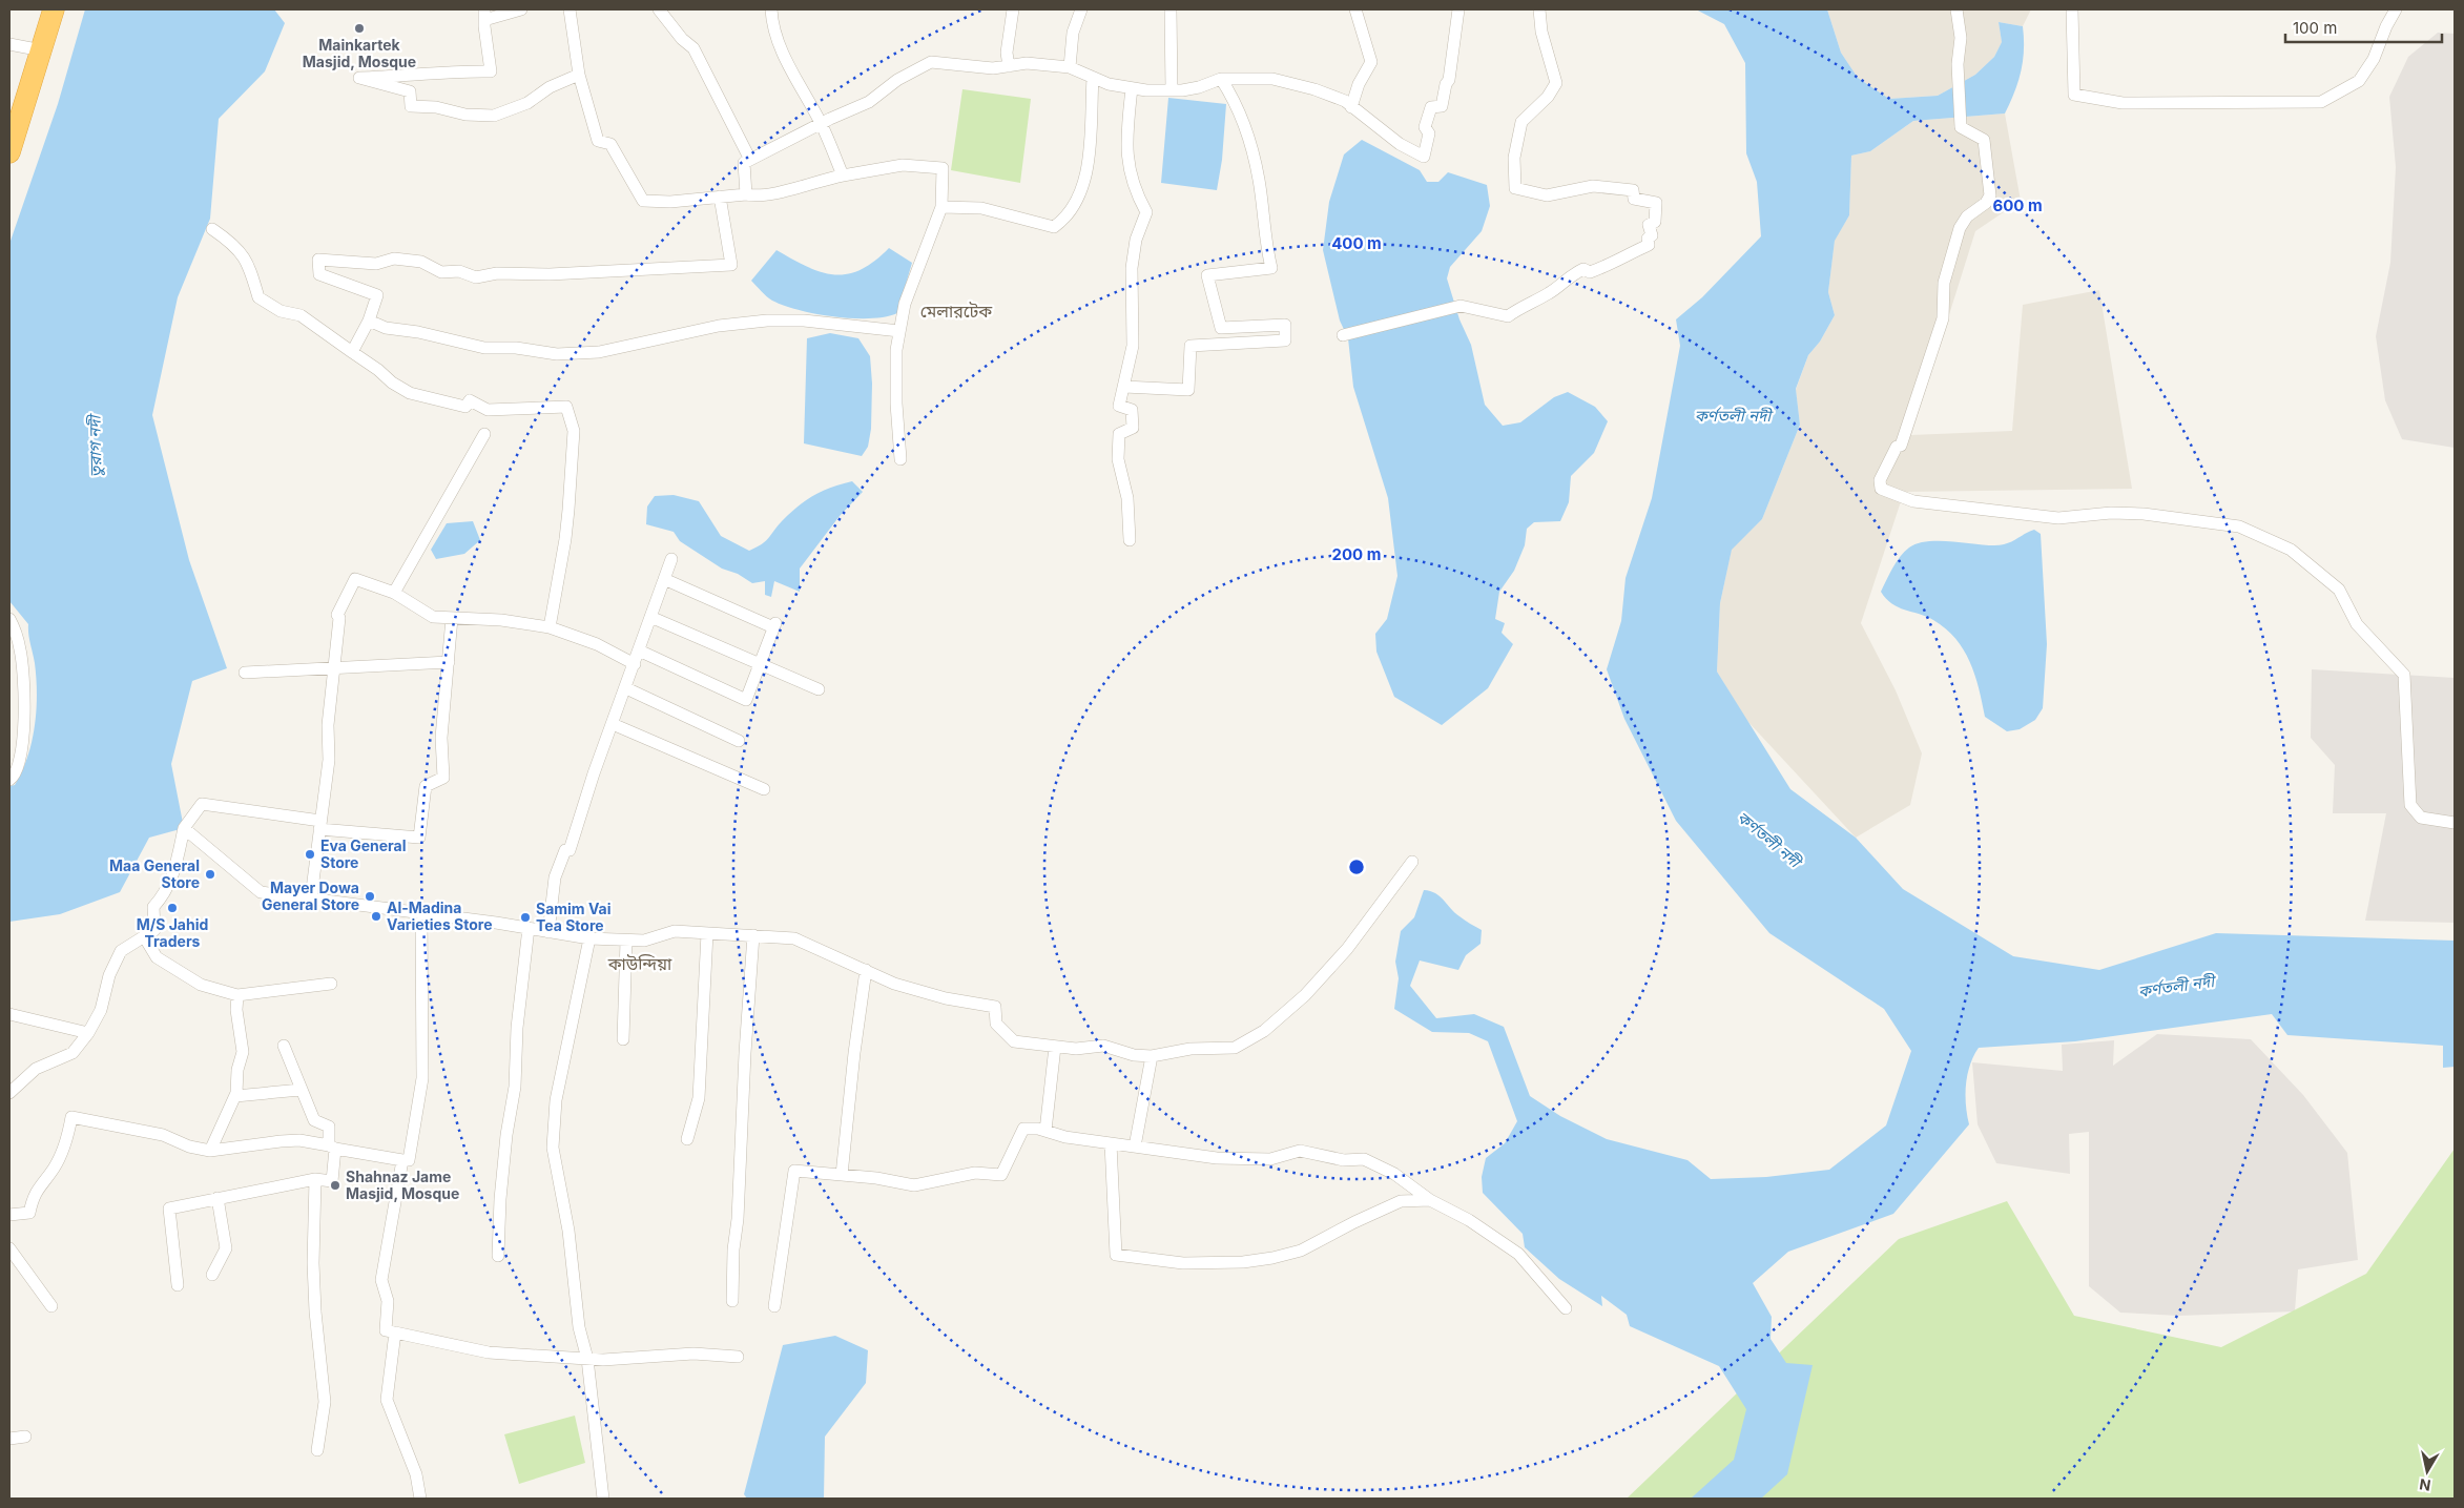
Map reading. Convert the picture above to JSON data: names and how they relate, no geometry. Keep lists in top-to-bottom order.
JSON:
{
  "districts": ["মেলারটেক", "কাউন্দিয়া"],
  "water": ["কর্ণতলী নদী", "তুরাগ নদী"],
  "places": [
    "Mainkartek Masjid, Mosque",
    "Eva General Store",
    "Maa General Store",
    "Mayer Dowa General Store",
    "M/S Jahid Traders",
    "Al-Madina Varieties Store",
    "Samim Vai Tea Store",
    "Shahnaz Jame Masjid, Mosque"
  ],
  "scale_bar": "100 m",
  "north": "bottom",
  "rings": ["600 m", "400 m", "200 m"]
}
